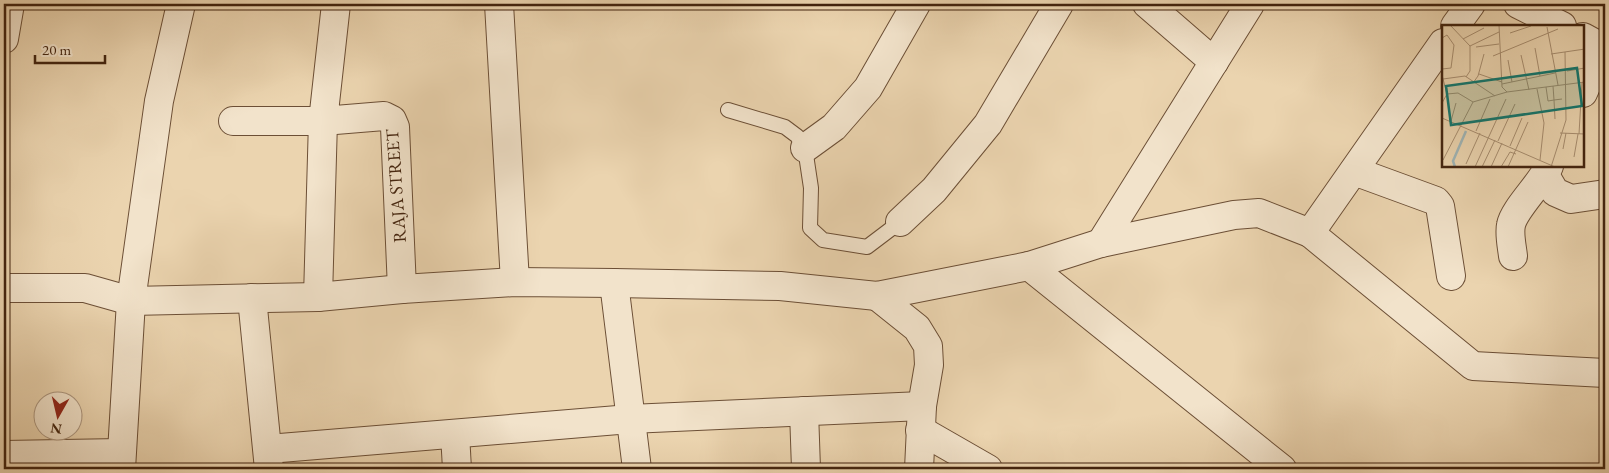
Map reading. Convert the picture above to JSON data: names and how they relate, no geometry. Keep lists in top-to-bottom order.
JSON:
{
  "streets": {
    "street": ["RAJA STREET"]
  },
  "scale_bar": "20 m",
  "north": "bottom"
}
